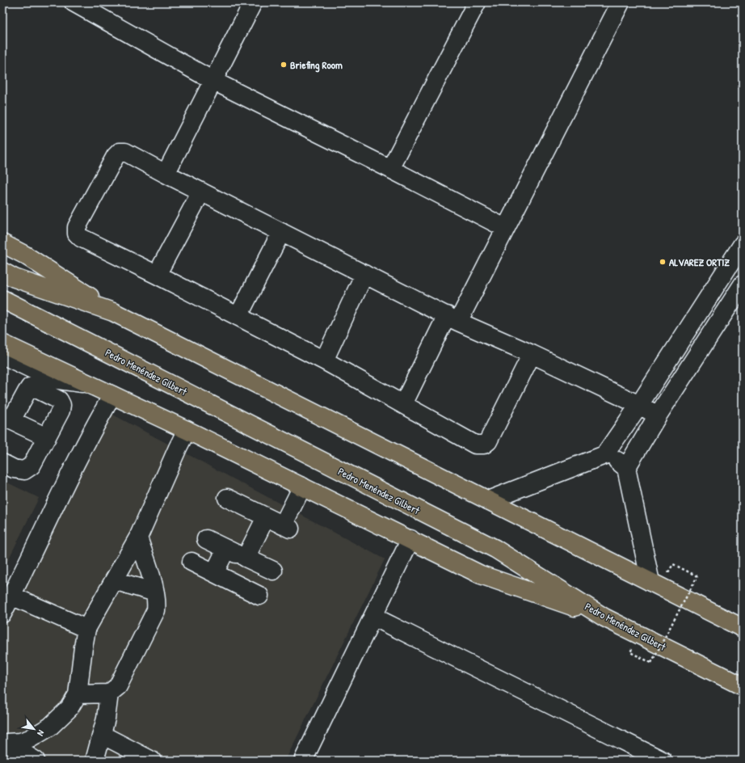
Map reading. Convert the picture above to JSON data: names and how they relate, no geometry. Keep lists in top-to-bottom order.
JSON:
{
  "streets": {
    "main road": ["Pedro Menéndez Gilbert"]
  },
  "places": ["Briefing Room", "ALVAREZ ORTIZ"],
  "north": "bottom right"
}
